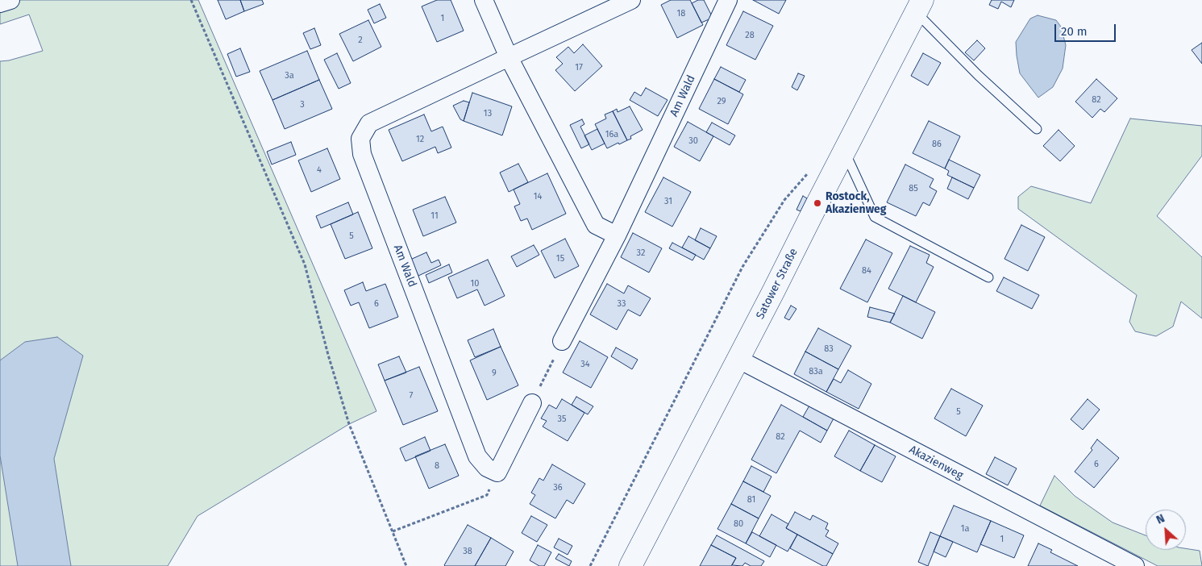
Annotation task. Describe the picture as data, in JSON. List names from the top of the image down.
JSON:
{
  "streets": {
    "main road": ["Satower Straße"],
    "street": ["Am Wald", "Akazienweg"]
  },
  "crossings": [
    ["Satower Straße", "Akazienweg"]
  ],
  "places": ["Rostock, Akazienweg"],
  "house_numbers": [
    "18",
    "1",
    "28",
    "2",
    "17",
    "3a",
    "82",
    "29",
    "3",
    "13",
    "16a",
    "12",
    "30",
    "86",
    "4",
    "85",
    "14",
    "31",
    "11",
    "5",
    "32",
    "15",
    "84",
    "10",
    "6",
    "33",
    "83",
    "34",
    "83a",
    "9",
    "7",
    "5",
    "35",
    "82",
    "6",
    "8",
    "36",
    "81",
    "80",
    "1a",
    "1",
    "38"
  ],
  "scale_bar": "20 m",
  "north": "top left"
}
